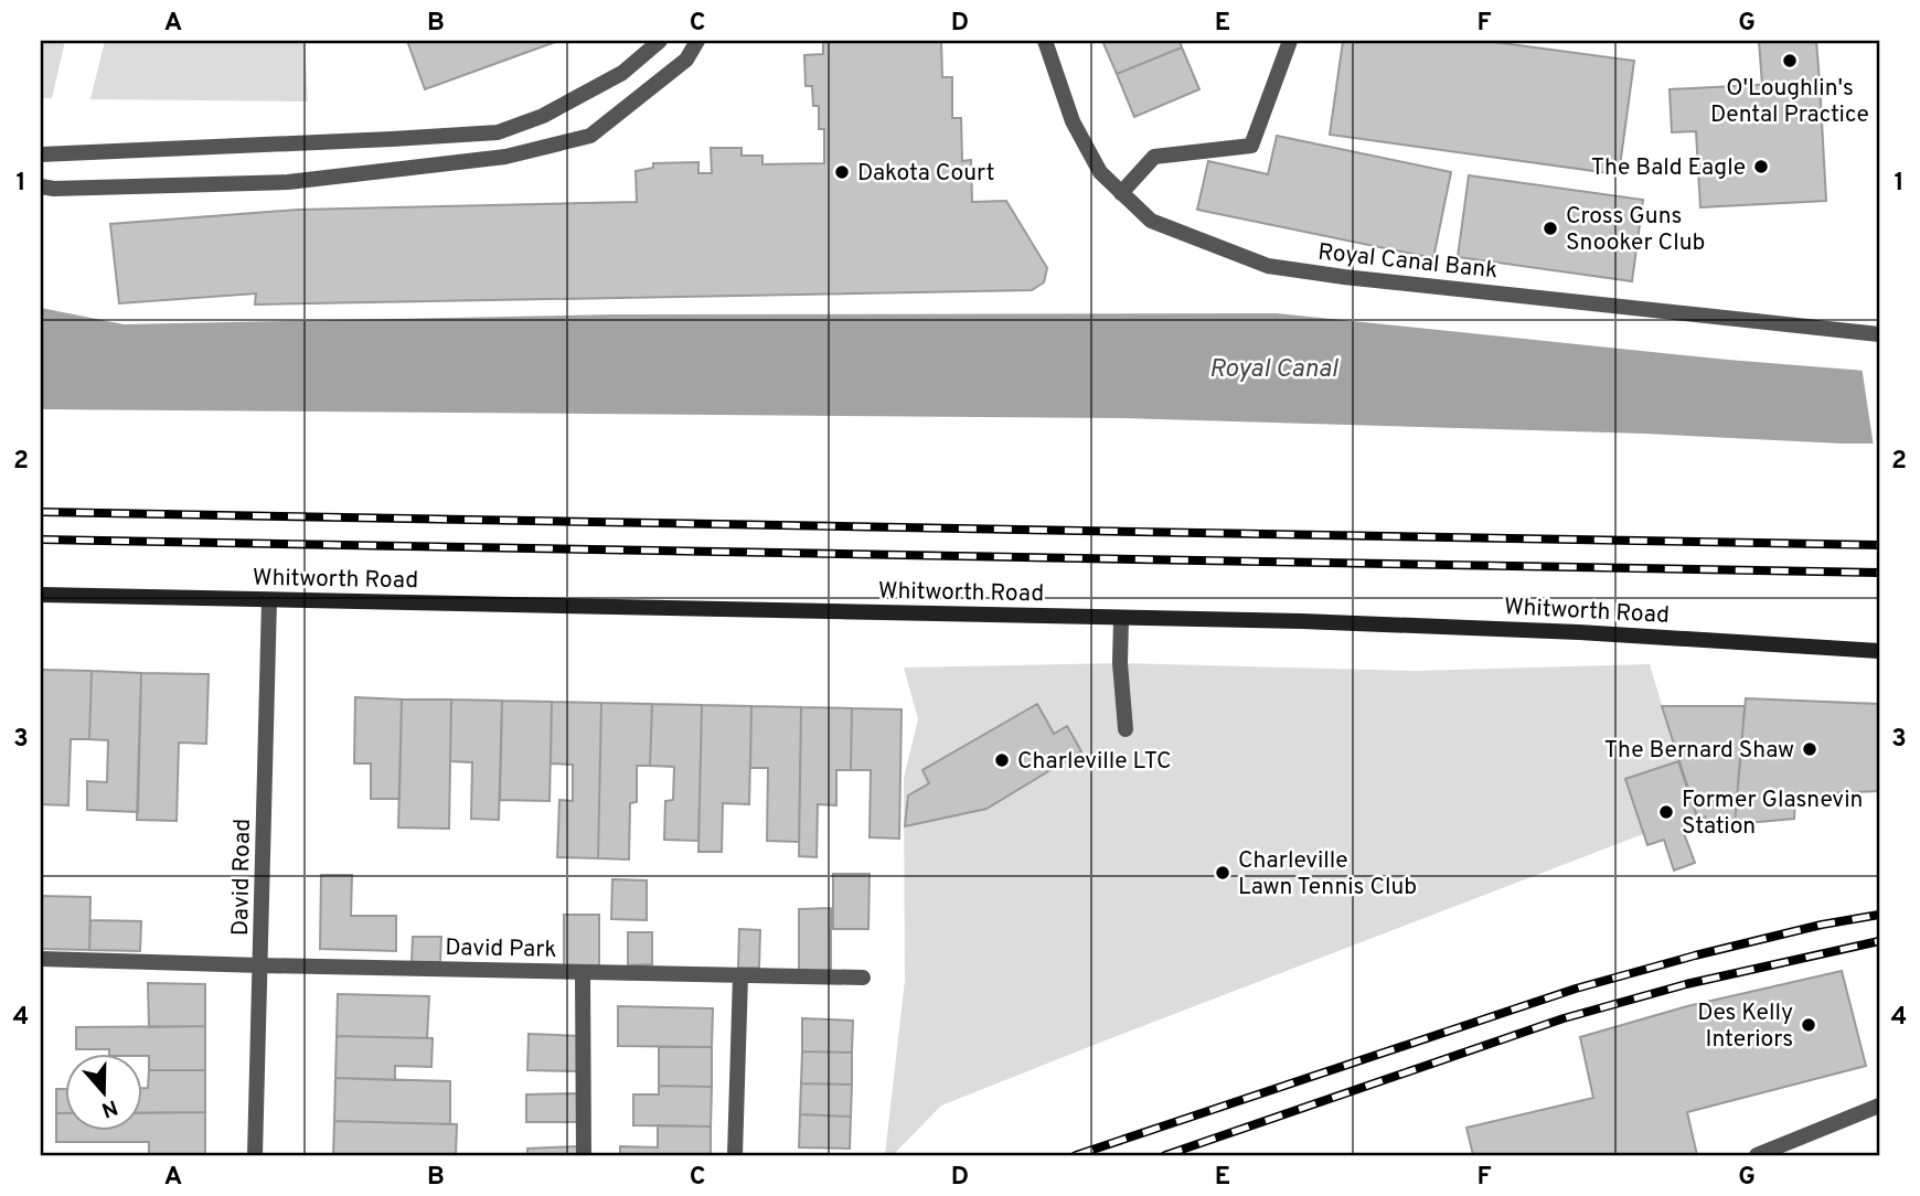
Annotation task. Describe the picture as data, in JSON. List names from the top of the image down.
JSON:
{
  "streets": {
    "street": [
      "Royal Canal Bank",
      "Whitworth Road",
      "David Road",
      "David Park"
    ]
  },
  "crossings": [
    ["Whitworth Road", "David Road"],
    ["David Road", "David Park"]
  ],
  "water": ["Royal Canal"],
  "places": [
    "O'Loughlin's Dental Practice",
    "The Bald Eagle",
    "Dakota Court",
    "Cross Guns Snooker Club",
    "The Bernard Shaw",
    "Charleville LTC",
    "Former Glasnevin Station",
    "Charleville Lawn Tennis Club",
    "Des Kelly Interiors"
  ],
  "north": "bottom",
  "grid": {
    "columns": [
      "A",
      "B",
      "C",
      "D",
      "E",
      "F",
      "G"
    ],
    "rows": [
      "1",
      "2",
      "3",
      "4"
    ]
  }
}
